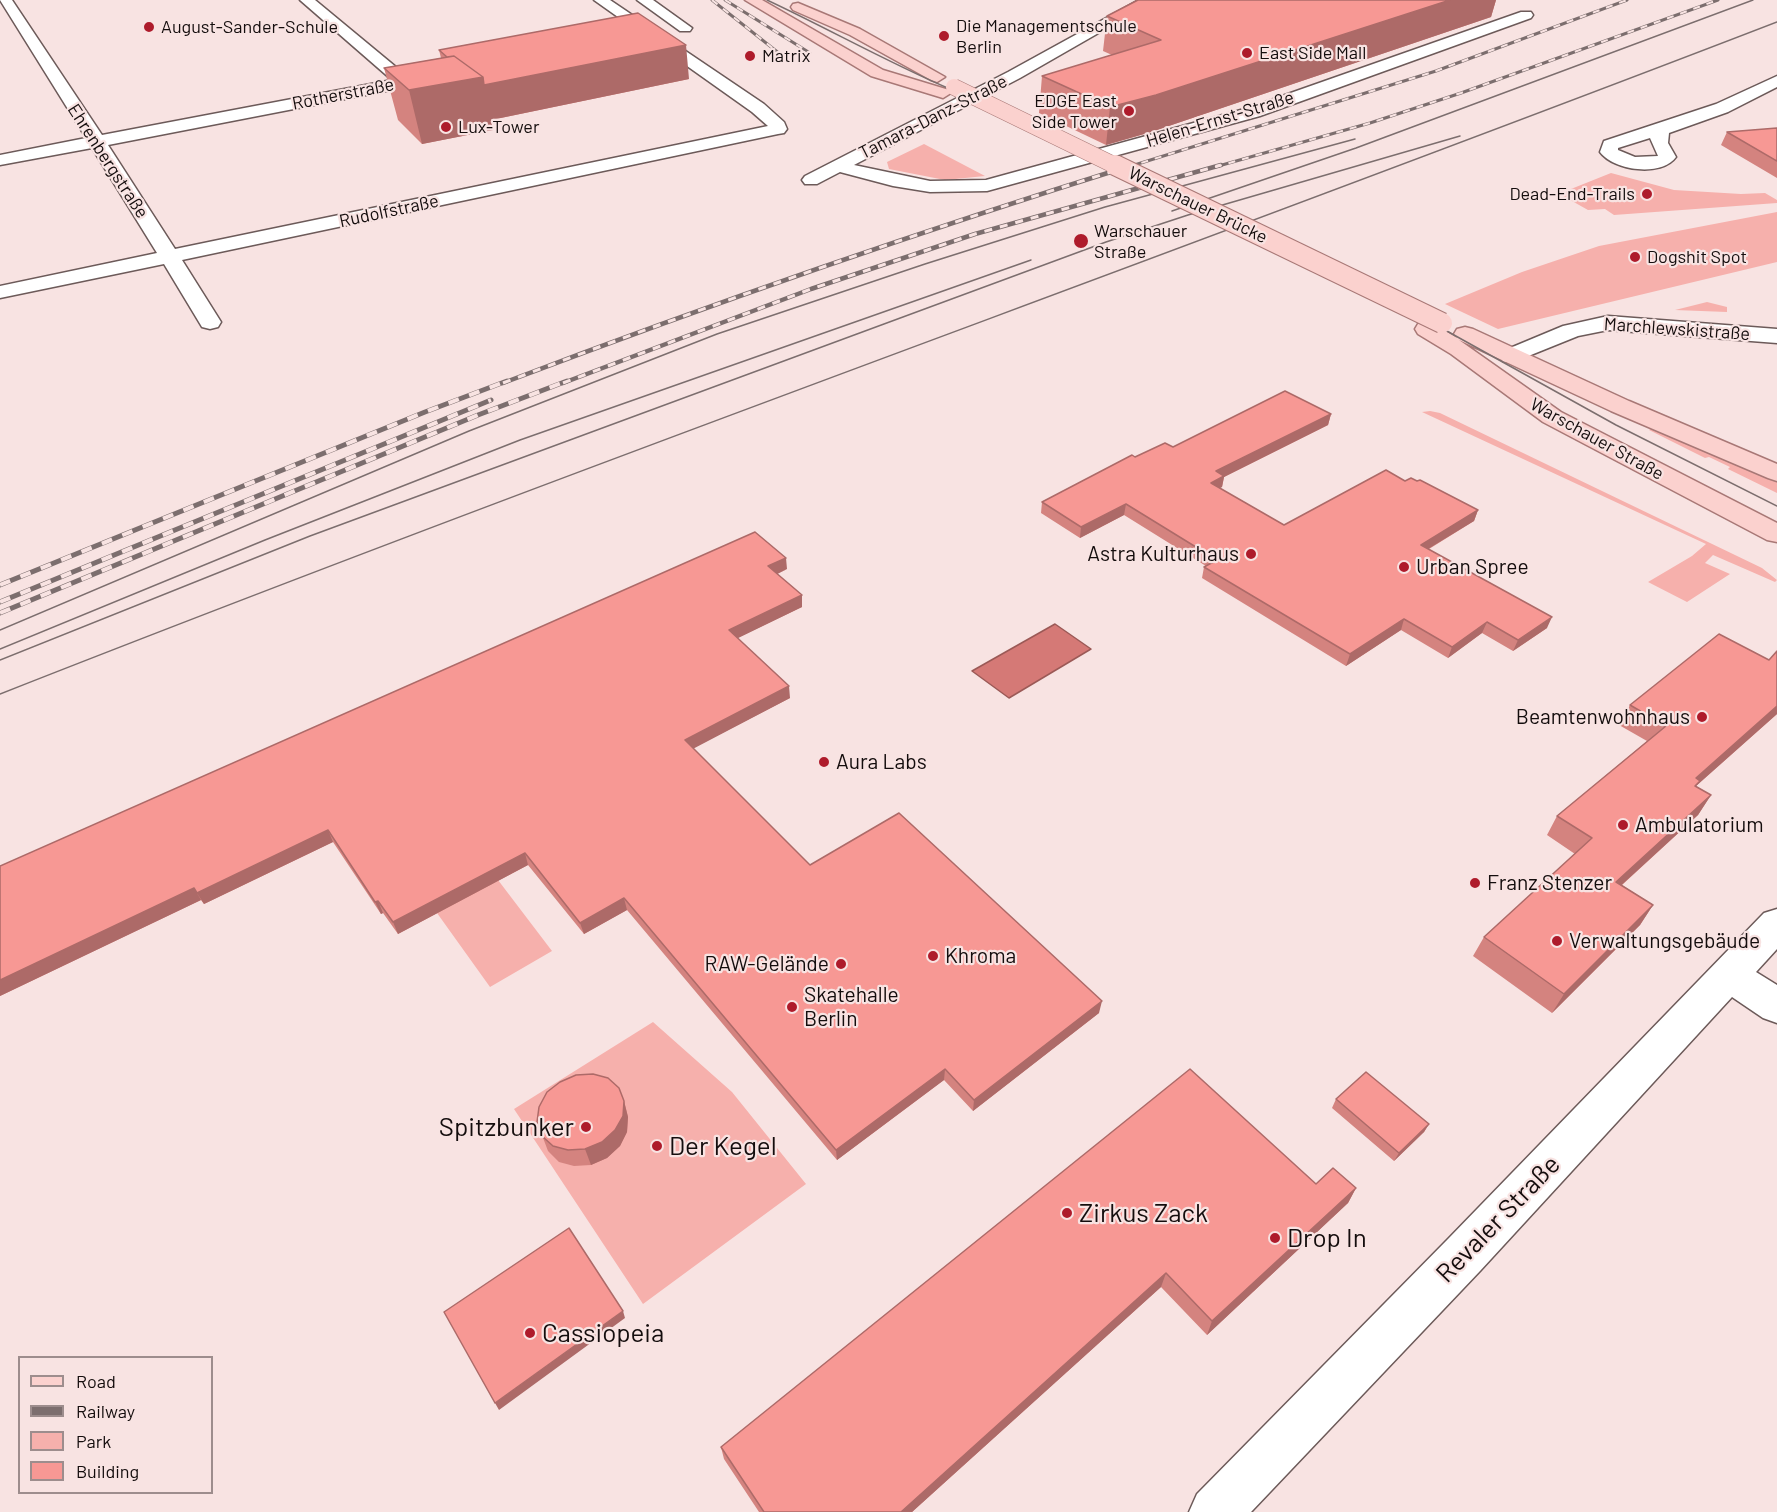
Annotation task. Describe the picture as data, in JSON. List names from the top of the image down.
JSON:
{
  "streets": {
    "main road": ["Warschauer Brücke", "Warschauer Straße"],
    "street": [
      "Rotherstraße",
      "Tamara-Danz-Straße",
      "Helen-Ernst-Straße",
      "Ehrenbergstraße",
      "Rudolfstraße",
      "Marchlewskistraße",
      "Revaler Straße"
    ]
  },
  "crossings": [
    ["Rotherstraße", "Ehrenbergstraße"],
    ["Tamara-Danz-Straße", "Helen-Ernst-Straße"],
    ["Ehrenbergstraße", "Rudolfstraße"],
    ["Warschauer Brücke", "Warschauer Straße"],
    ["Marchlewskistraße", "Warschauer Straße"]
  ],
  "places": [
    "August-Sander-Schule",
    "Die Managementschule Berlin",
    "East Side Mall",
    "Matrix",
    "EDGE East Side Tower",
    "Lux-Tower",
    "Dead-End-Trails",
    "Warschauer Straße",
    "Dogshit Spot",
    "Astra Kulturhaus",
    "Urban Spree",
    "Beamtenwohnhaus",
    "Aura Labs",
    "Ambulatorium",
    "Franz Stenzer",
    "Verwaltungsgebäude",
    "Khroma",
    "RAW-Gelände",
    "Skatehalle Berlin",
    "Spitzbunker",
    "Der Kegel",
    "Zirkus Zack",
    "Drop In",
    "Cassiopeia"
  ],
  "legend": [
    "Road",
    "Railway",
    "Park",
    "Building"
  ]
}
